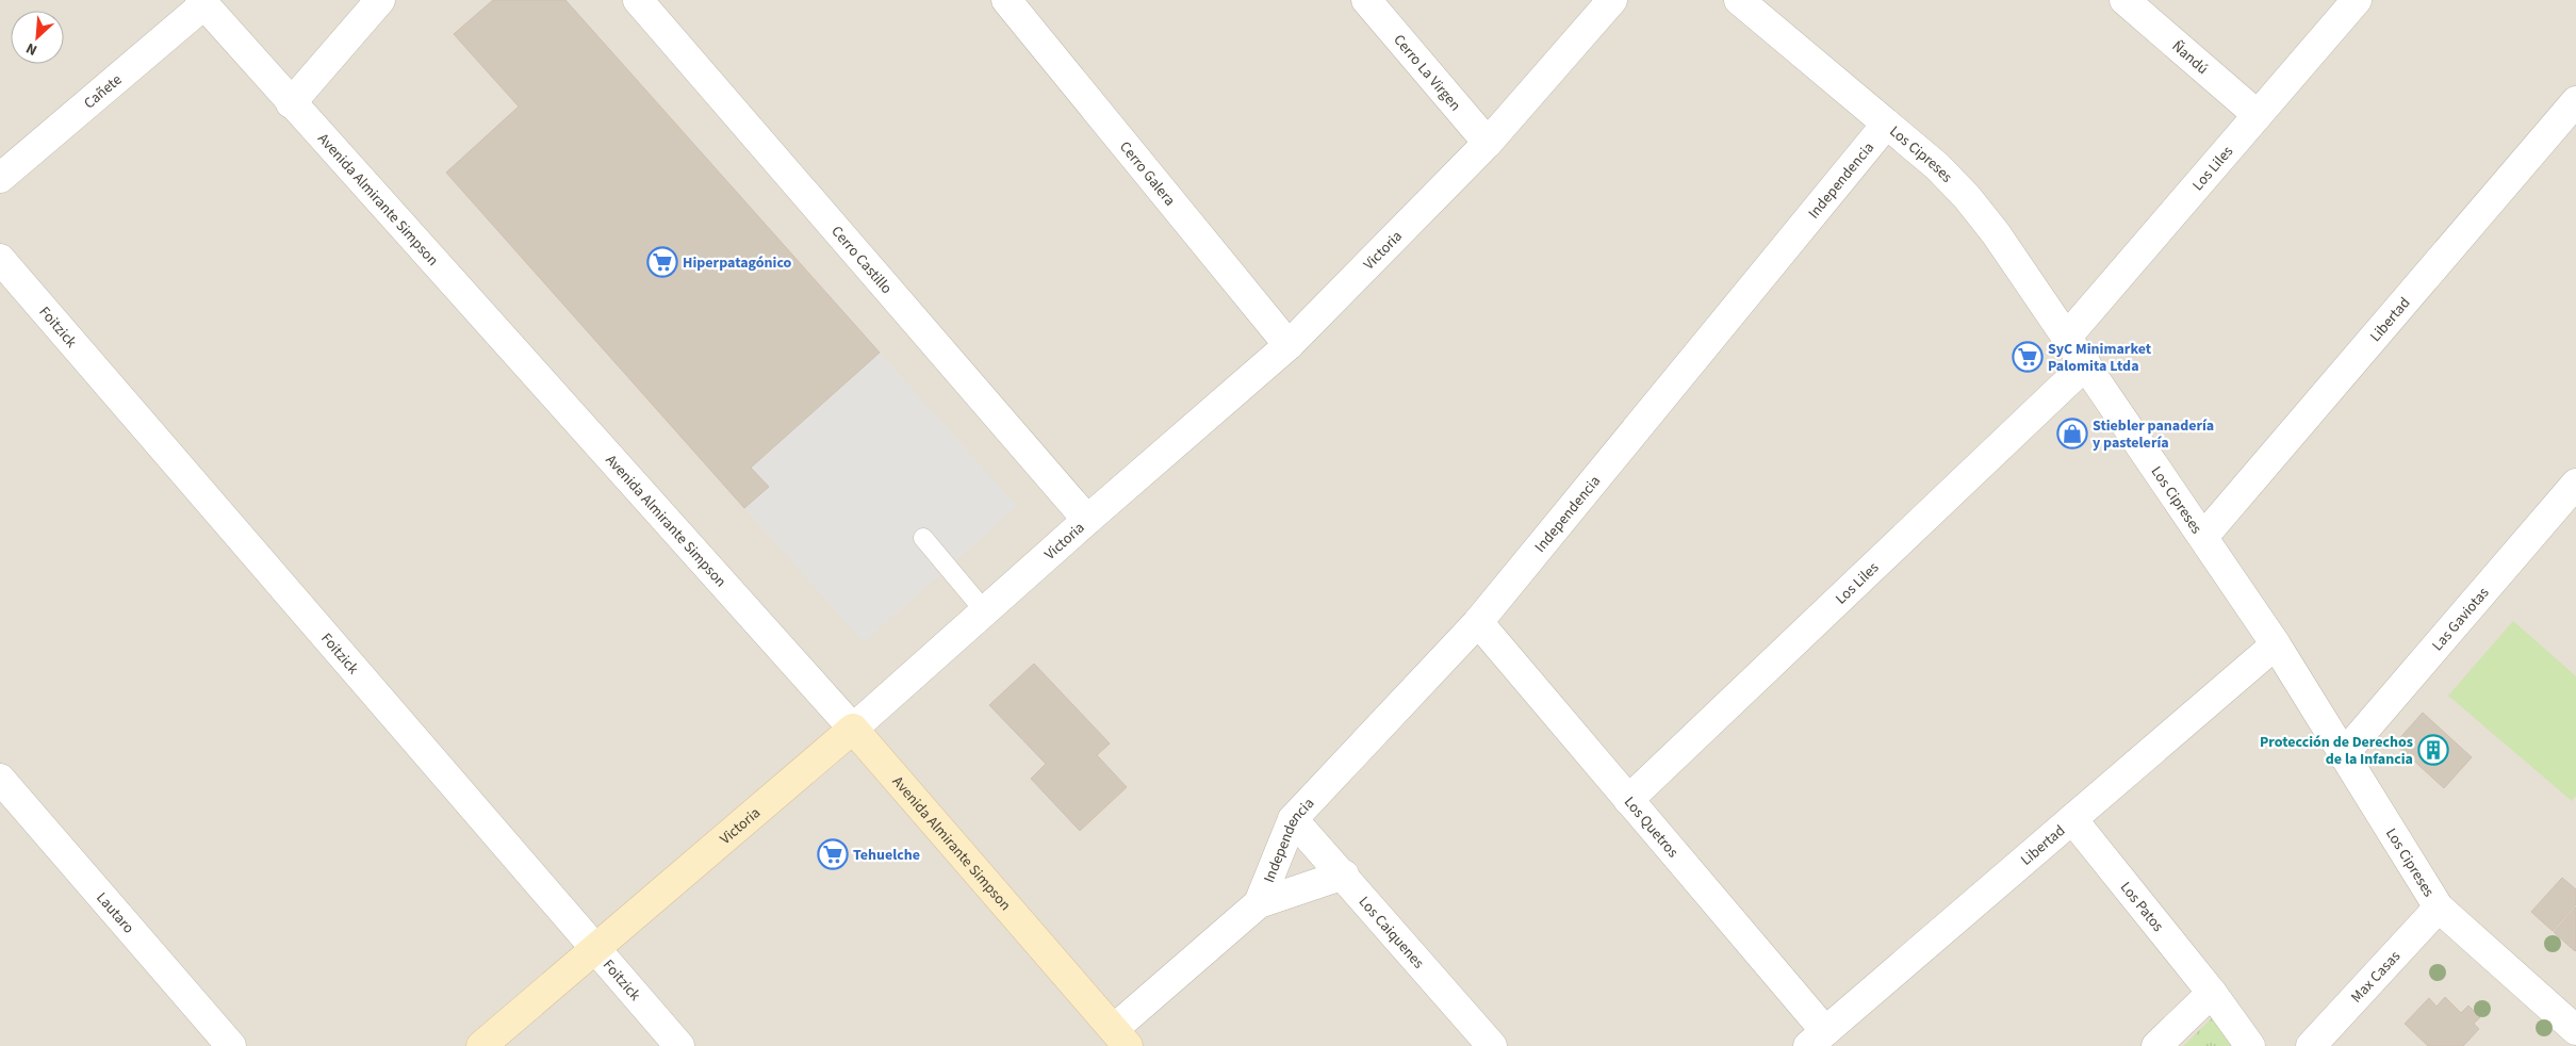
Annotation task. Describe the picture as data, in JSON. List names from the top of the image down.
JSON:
{
  "streets": {
    "main road": ["Avenida Almirante Simpson", "Victoria"],
    "street": [
      "Ñandú",
      "Cerro La Virgen",
      "Cañete",
      "Los Cipreses",
      "Los Liles",
      "Cerro Galera",
      "Independencia",
      "Cerro Castillo",
      "Libertad",
      "Foitzick",
      "Las Gaviotas",
      "Los Quetros",
      "Los Patos",
      "Lautaro",
      "Los Caiquenes",
      "Max Casas"
    ]
  },
  "crossings": [
    ["Ñandú", "Los Liles"],
    ["Cerro La Virgen", "Victoria"],
    ["Cañete", "Avenida Almirante Simpson"],
    ["Los Cipreses", "Los Liles"],
    ["Los Cipreses", "Independencia"],
    ["Los Cipreses", "Libertad"],
    ["Los Cipreses", "Las Gaviotas"],
    ["Los Cipreses", "Max Casas"],
    ["Los Liles", "Los Quetros"],
    ["Cerro Galera", "Victoria"],
    ["Independencia", "Avenida Almirante Simpson"],
    ["Independencia", "Los Quetros"],
    ["Independencia", "Los Caiquenes"],
    ["Avenida Almirante Simpson", "Victoria"],
    ["Victoria", "Cerro Castillo"],
    ["Victoria", "Foitzick"],
    ["Libertad", "Los Quetros"],
    ["Libertad", "Los Patos"]
  ],
  "places": {
    "supermarket": ["Hiperpatagónico", "SyC Minimarket Palomita Ltda", "Tehuelche"],
    "shop": ["Stiebler panadería y pastelería"],
    "building": ["Protección de Derechos de la Infancia"]
  },
  "north": "bottom left"
}
